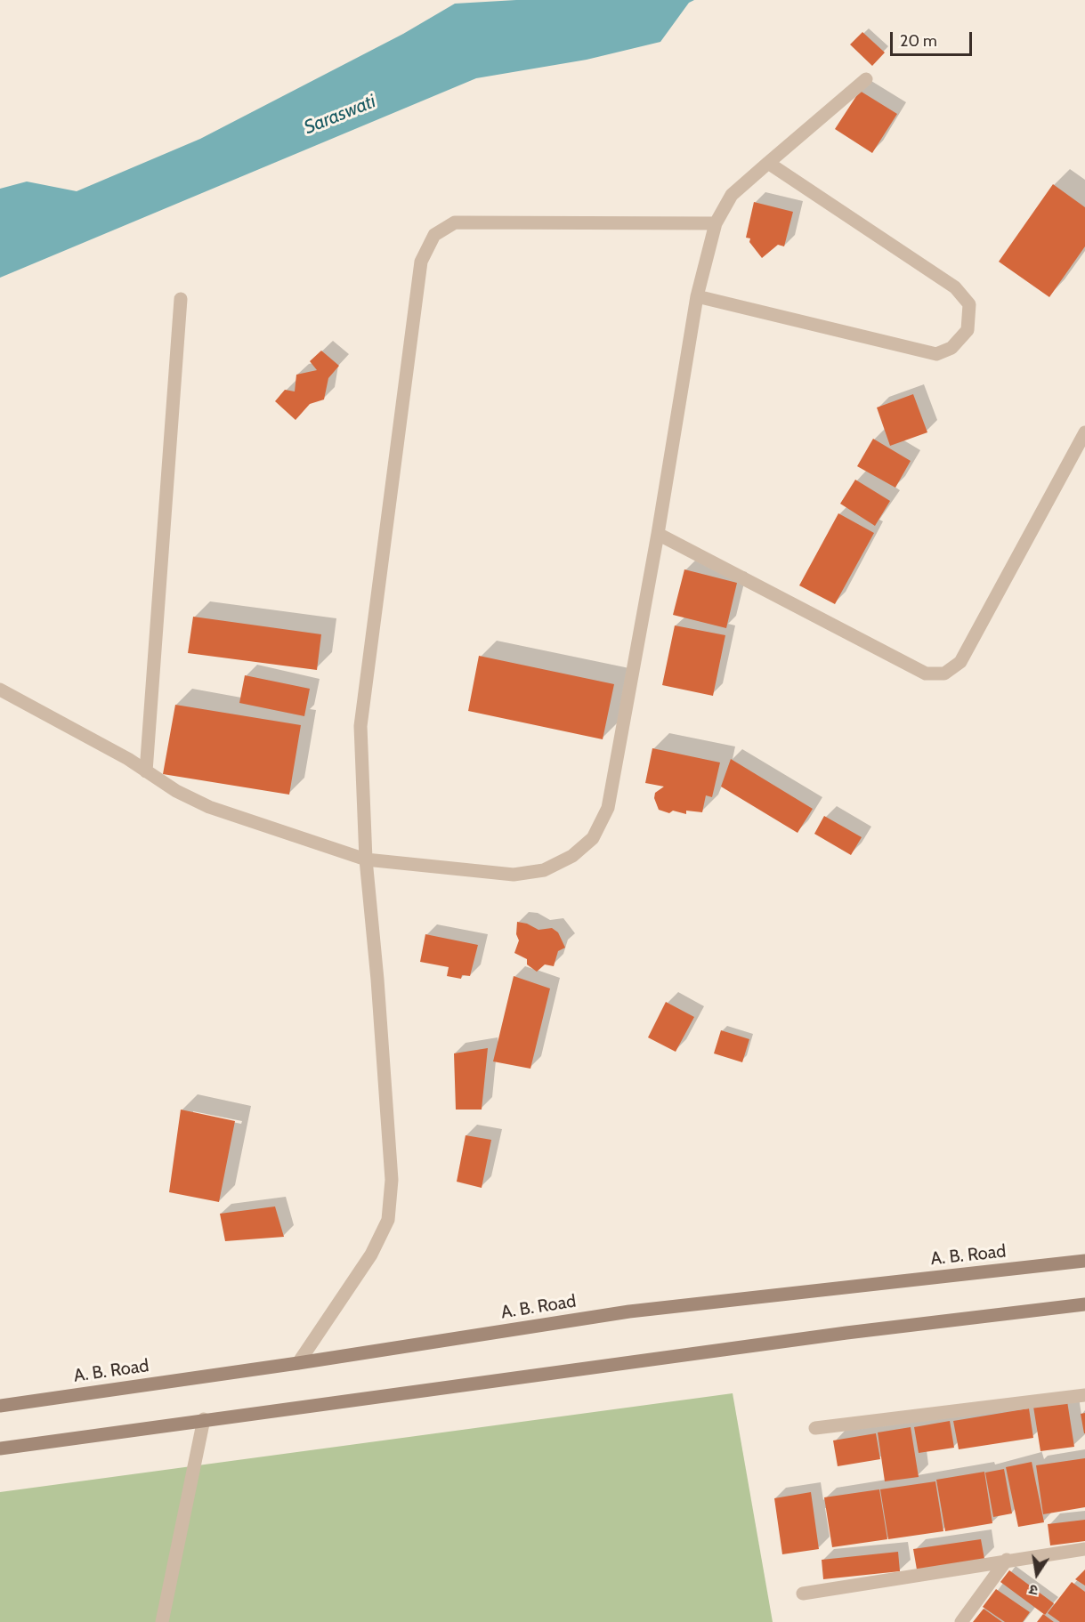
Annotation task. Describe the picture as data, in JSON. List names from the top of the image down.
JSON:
{
  "streets": {
    "main road": ["A. B. Road"]
  },
  "water": ["Saraswati"],
  "scale_bar": "20 m",
  "north": "bottom"
}
